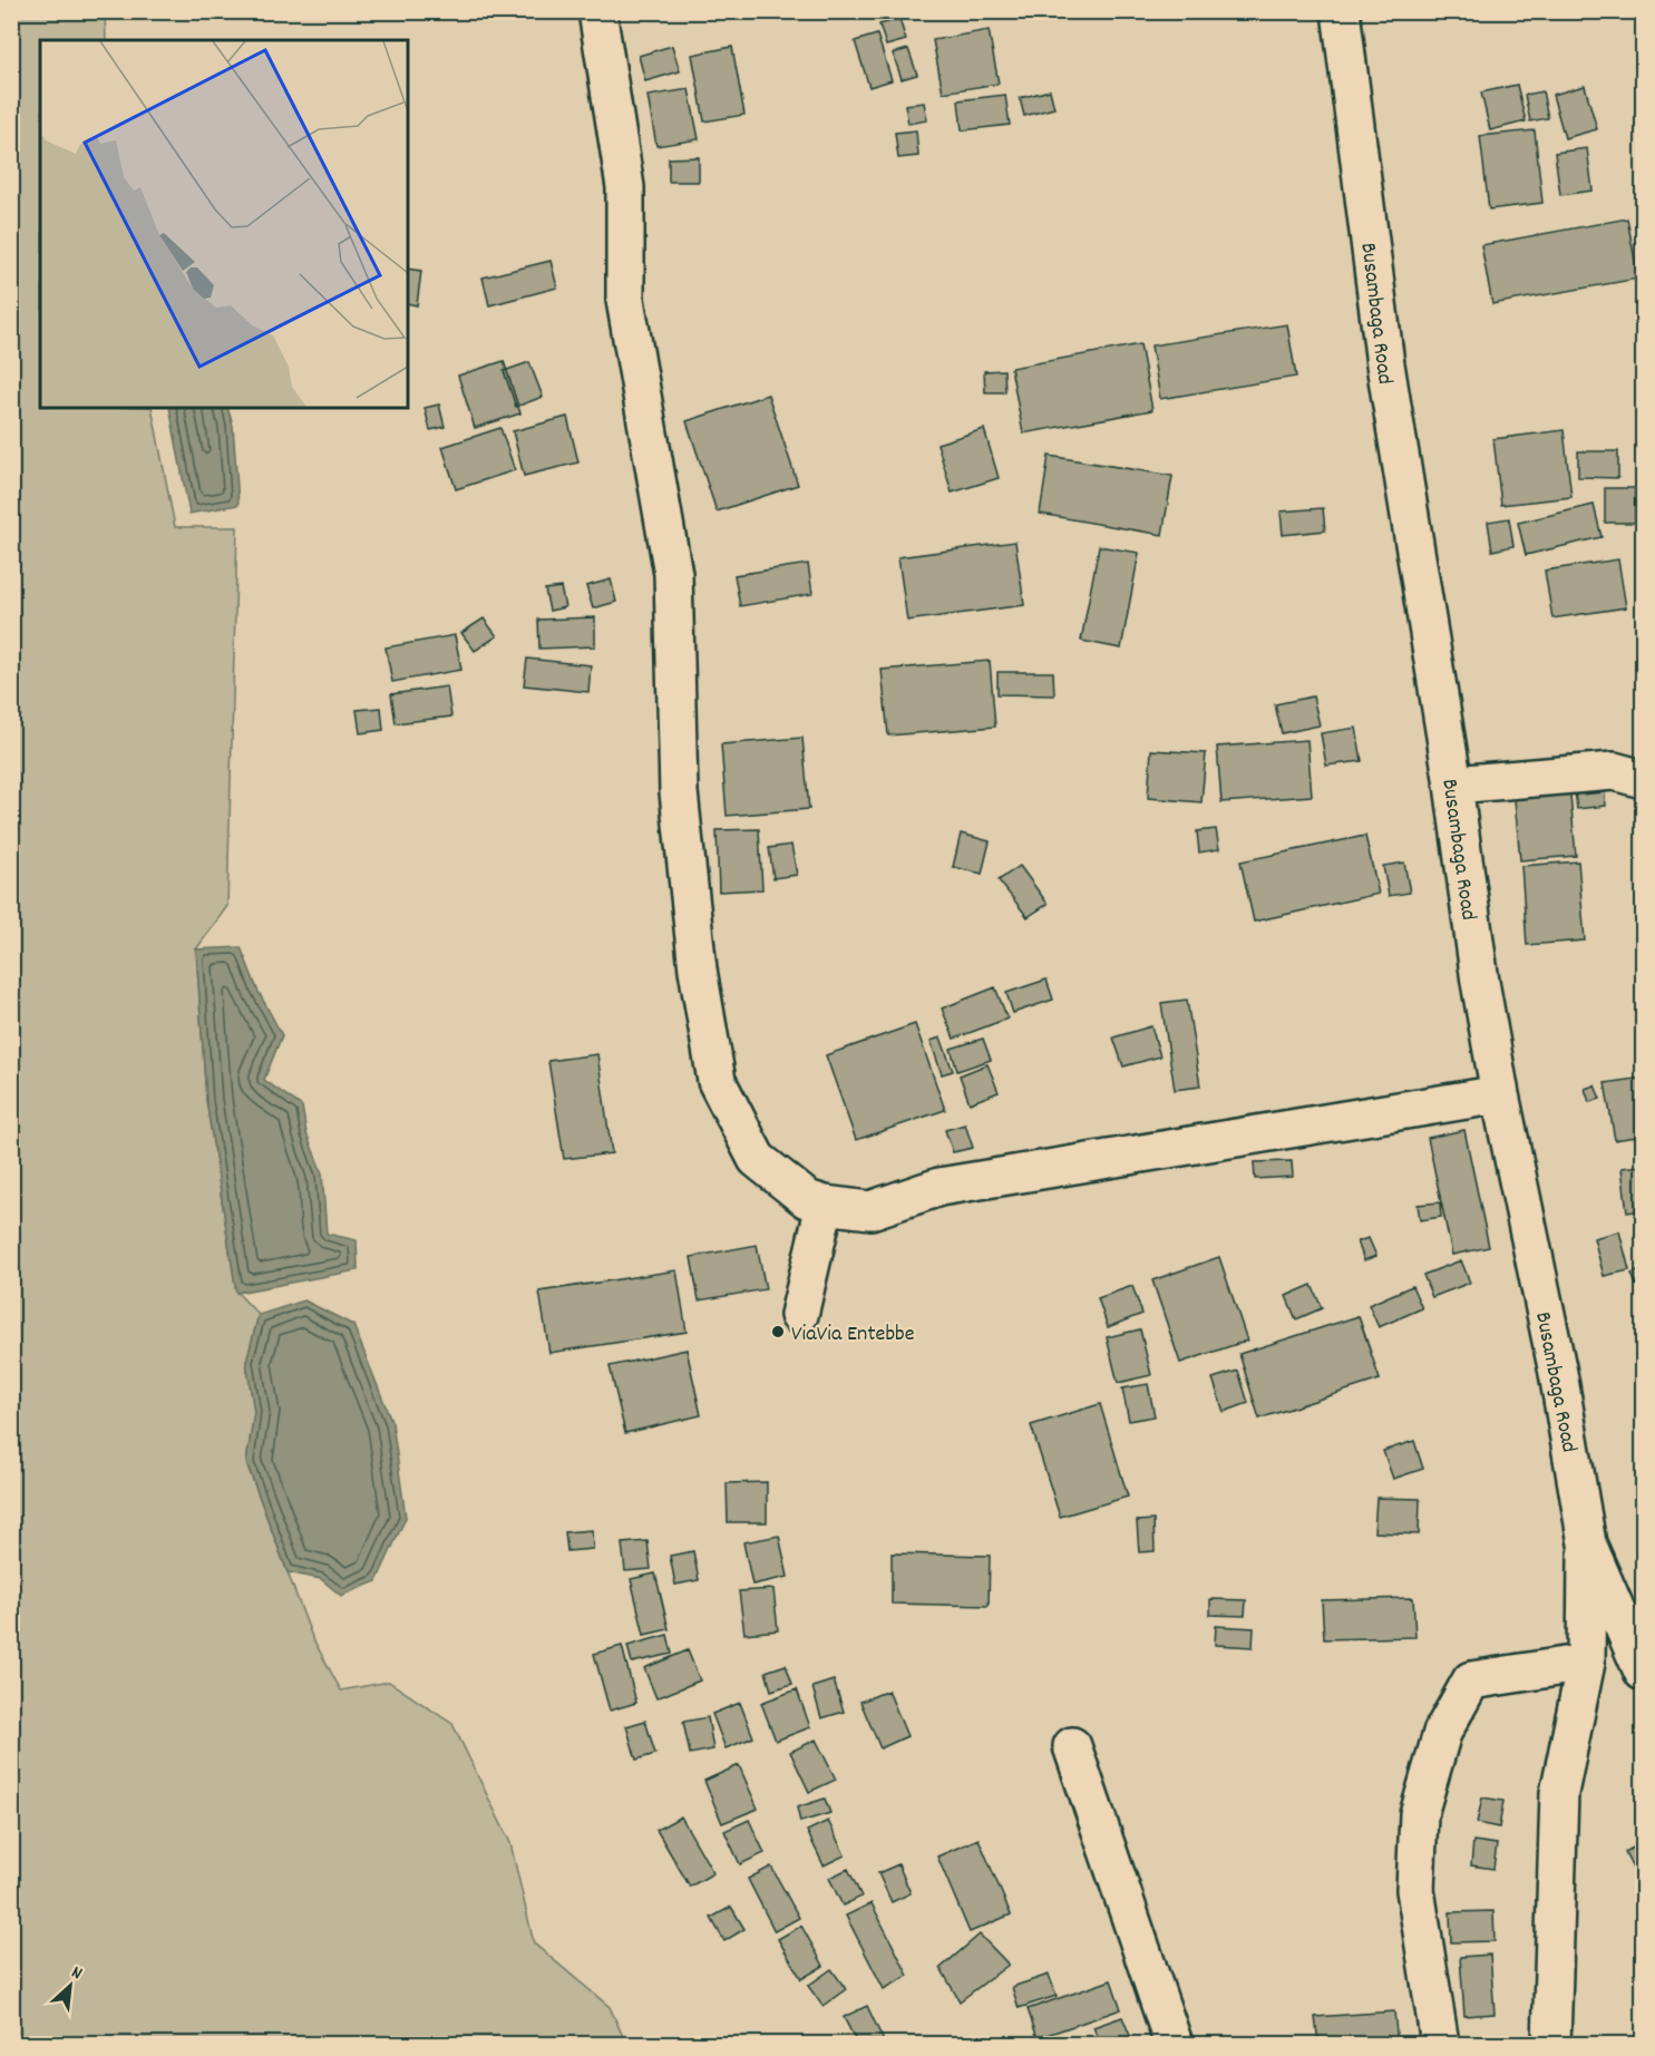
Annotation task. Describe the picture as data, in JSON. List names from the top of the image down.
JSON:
{
  "streets": {
    "street": ["Busambaga Road"]
  },
  "places": ["ViaVia Entebbe"],
  "north": "top right"
}
